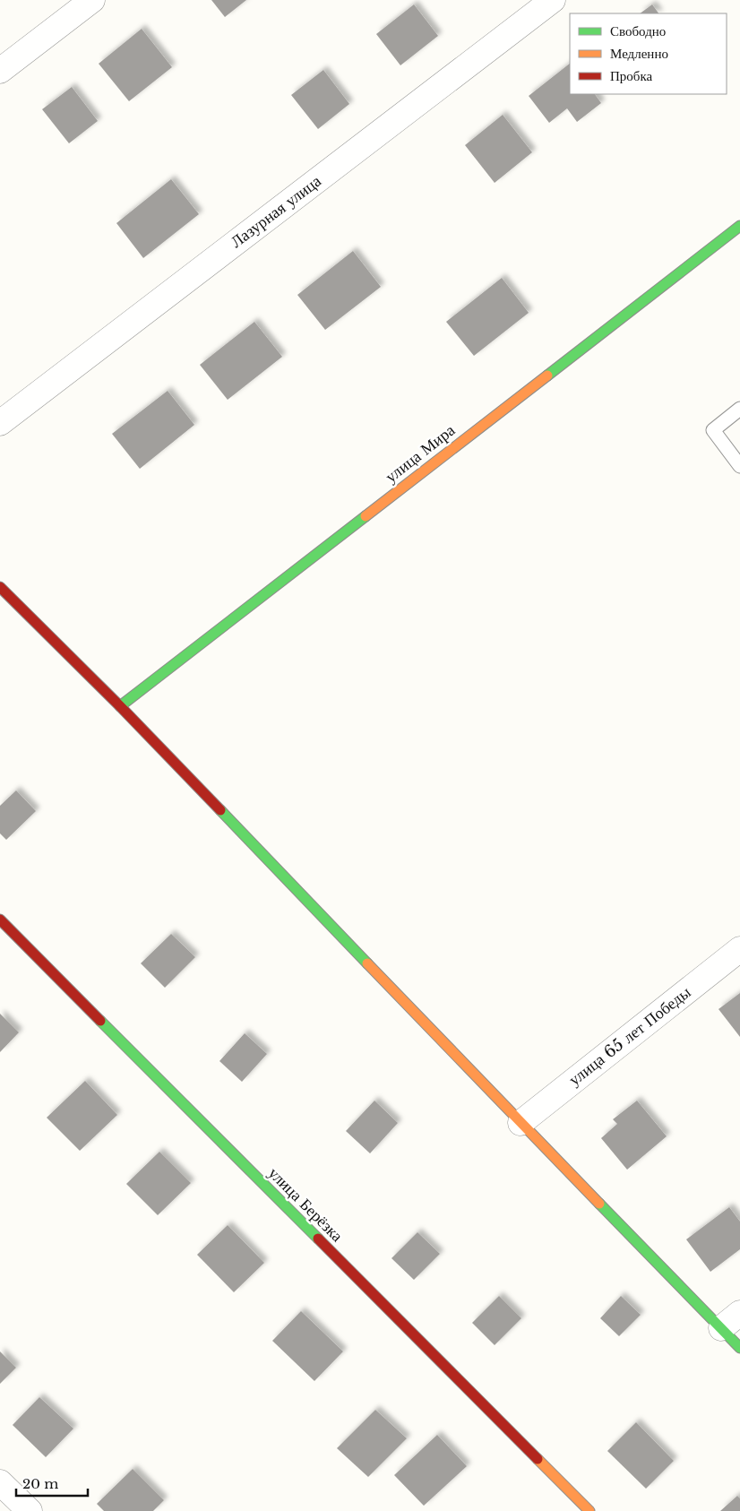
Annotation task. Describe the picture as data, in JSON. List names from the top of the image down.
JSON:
{
  "streets": {
    "street": [
      "Лазурная улица",
      "улица Мира",
      "улица 65 лет Победы",
      "улица Берёзка"
    ]
  },
  "legend": ["Свободно", "Медленно", "Пробка"],
  "scale_bar": "20 m"
}
